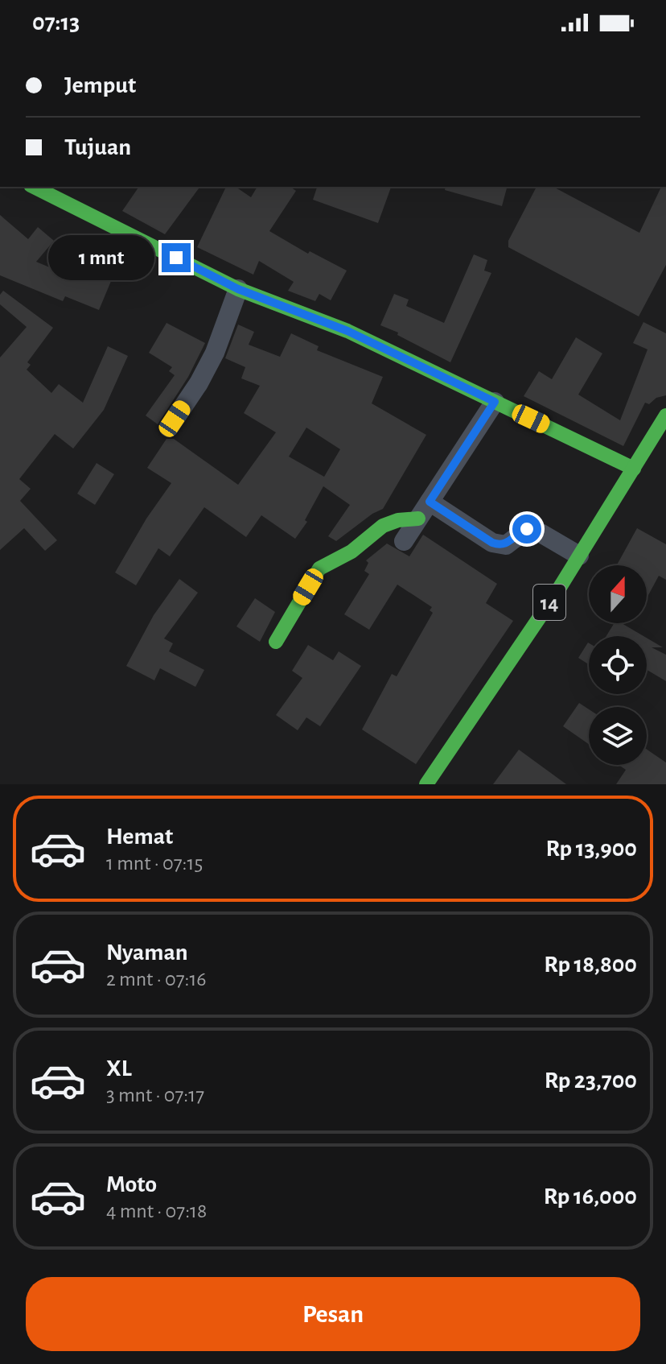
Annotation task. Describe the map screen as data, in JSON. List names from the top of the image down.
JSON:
{
  "streets": {
    "main road": ["14"]
  },
  "north": "top",
  "page": {
    "status": "07:13",
    "banner": ["Jemput", "Tujuan"],
    "bubble": "1 mnt",
    "list": [
      {
        "name": "Hemat",
        "note": "1 mnt · 07:15",
        "value": "Rp 13,900"
      },
      {
        "name": "Nyaman",
        "note": "2 mnt · 07:16",
        "value": "Rp 18,800"
      },
      {
        "name": "XL",
        "note": "3 mnt · 07:17",
        "value": "Rp 23,700"
      },
      {
        "name": "Moto",
        "note": "4 mnt · 07:18",
        "value": "Rp 16,000"
      }
    ],
    "buttons": "Pesan"
  }
}
